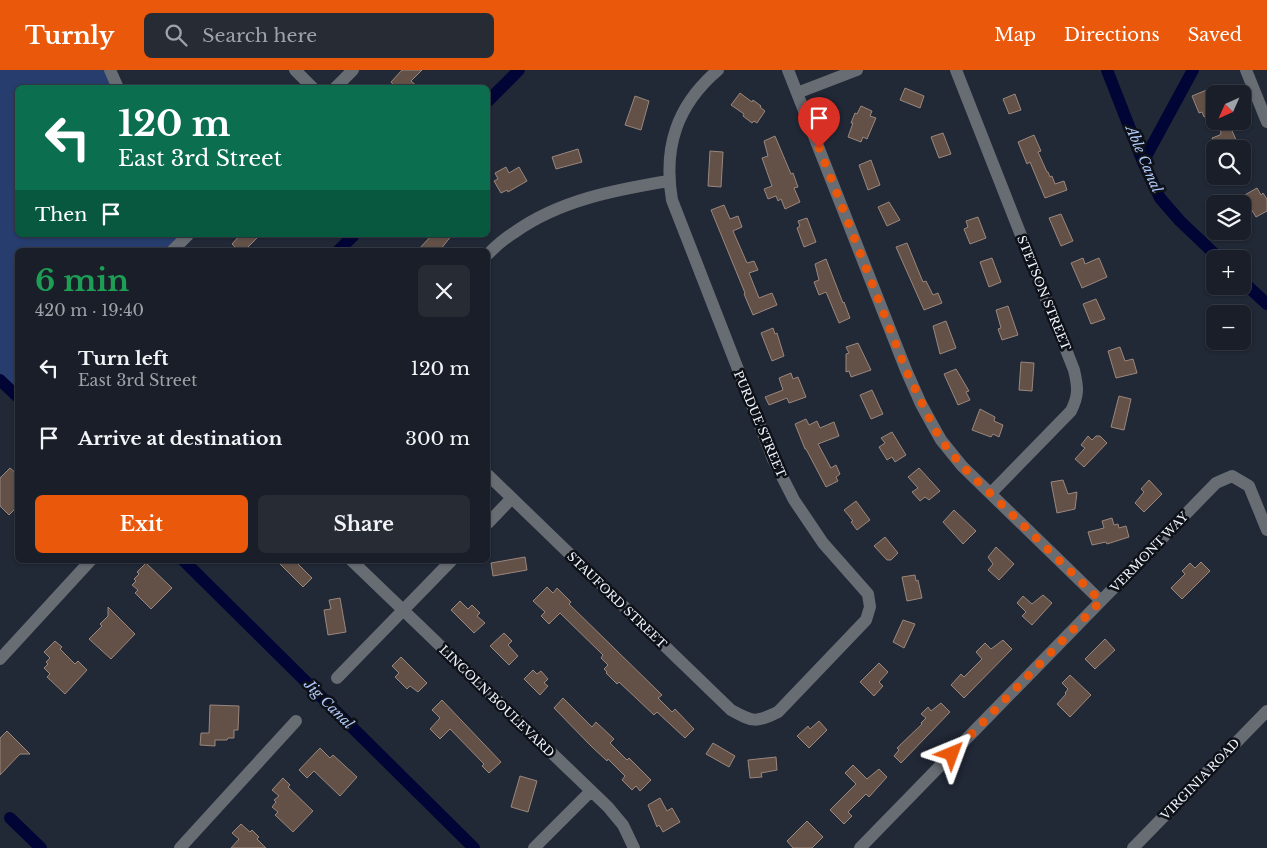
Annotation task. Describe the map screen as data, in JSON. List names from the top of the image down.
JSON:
{
  "streets": {
    "street": [
      "STETSON STREET",
      "PURDUE STREET",
      "VERMONT WAY",
      "STAUFORD STREET",
      "LINCOLN BOULEVARD",
      "VIRGINIA ROAD"
    ]
  },
  "crossings": [
    ["PURDUE STREET", "STAUFORD STREET"]
  ],
  "water": ["Able Canal", "Jig Canal"],
  "north": "bottom left",
  "page": {
    "header": "Turnly",
    "search": "Search here",
    "nav": ["Map", "Directions", "Saved"],
    "map_buttons": ["+", "−"],
    "turn": ["120 m", "East 3rd Street"],
    "then": "Then",
    "heading": ["6 min", "420 m · 19:40"],
    "list": [
      {
        "name": "Turn left",
        "note": "East 3rd Street",
        "value": "120 m"
      },
      {
        "name": "Arrive at destination",
        "value": "300 m"
      }
    ],
    "buttons": ["Exit", "Share"]
  }
}
